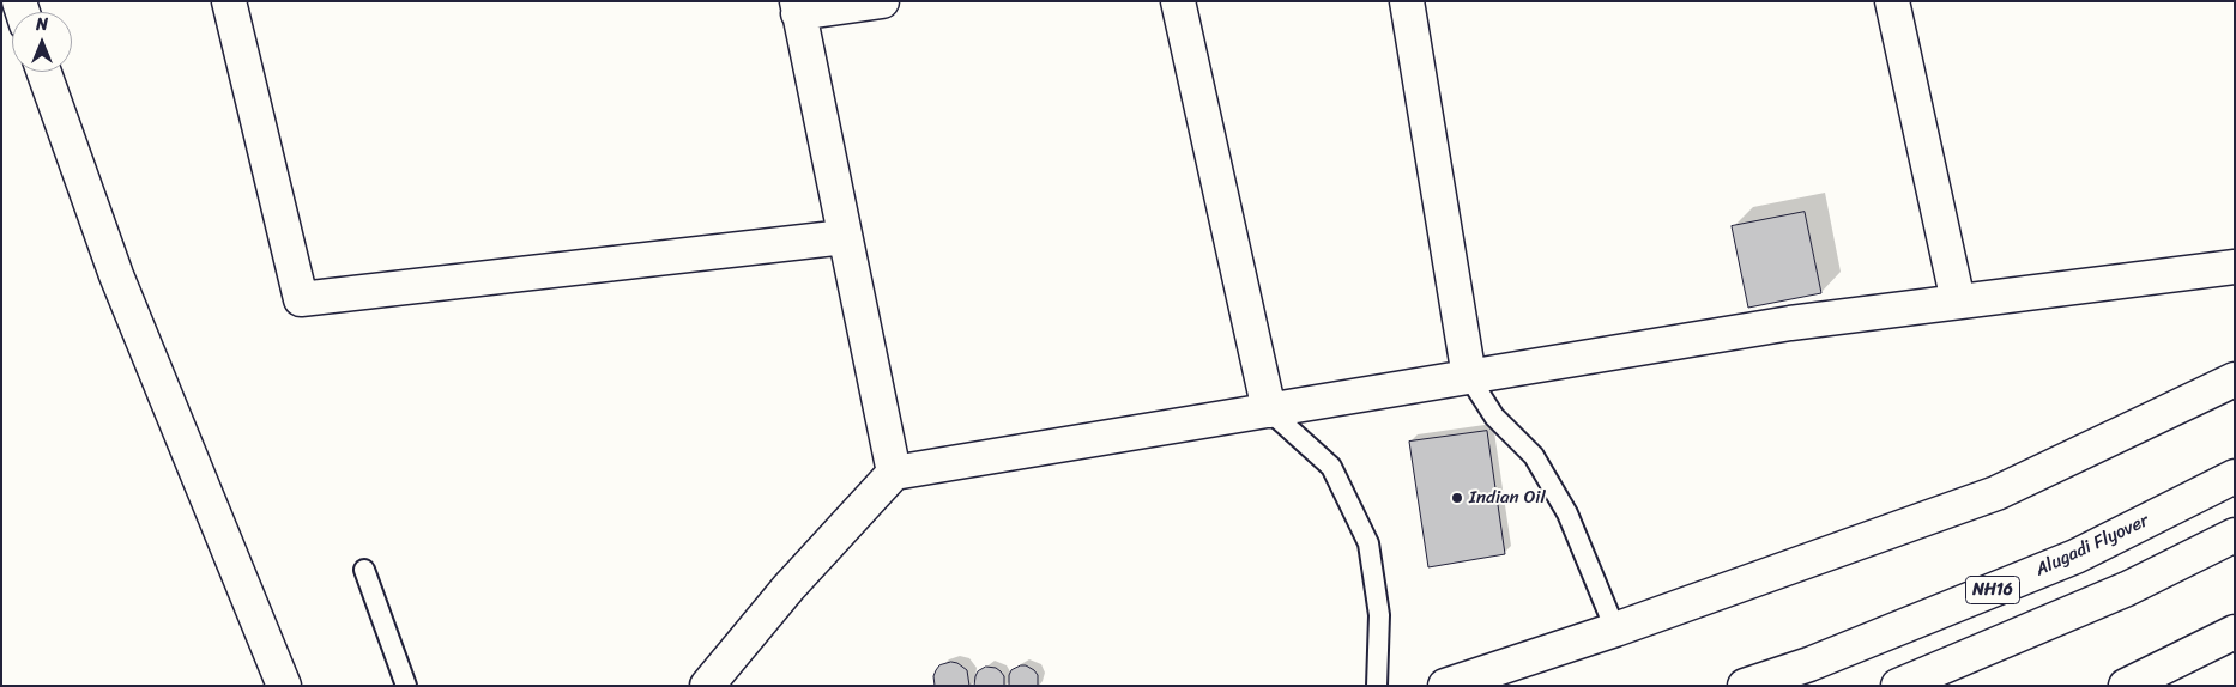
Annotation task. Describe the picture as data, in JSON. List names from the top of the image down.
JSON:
{
  "streets": {
    "main road": ["Alugadi Flyover", "NH16"]
  },
  "places": ["Indian Oil"],
  "north": "top"
}
